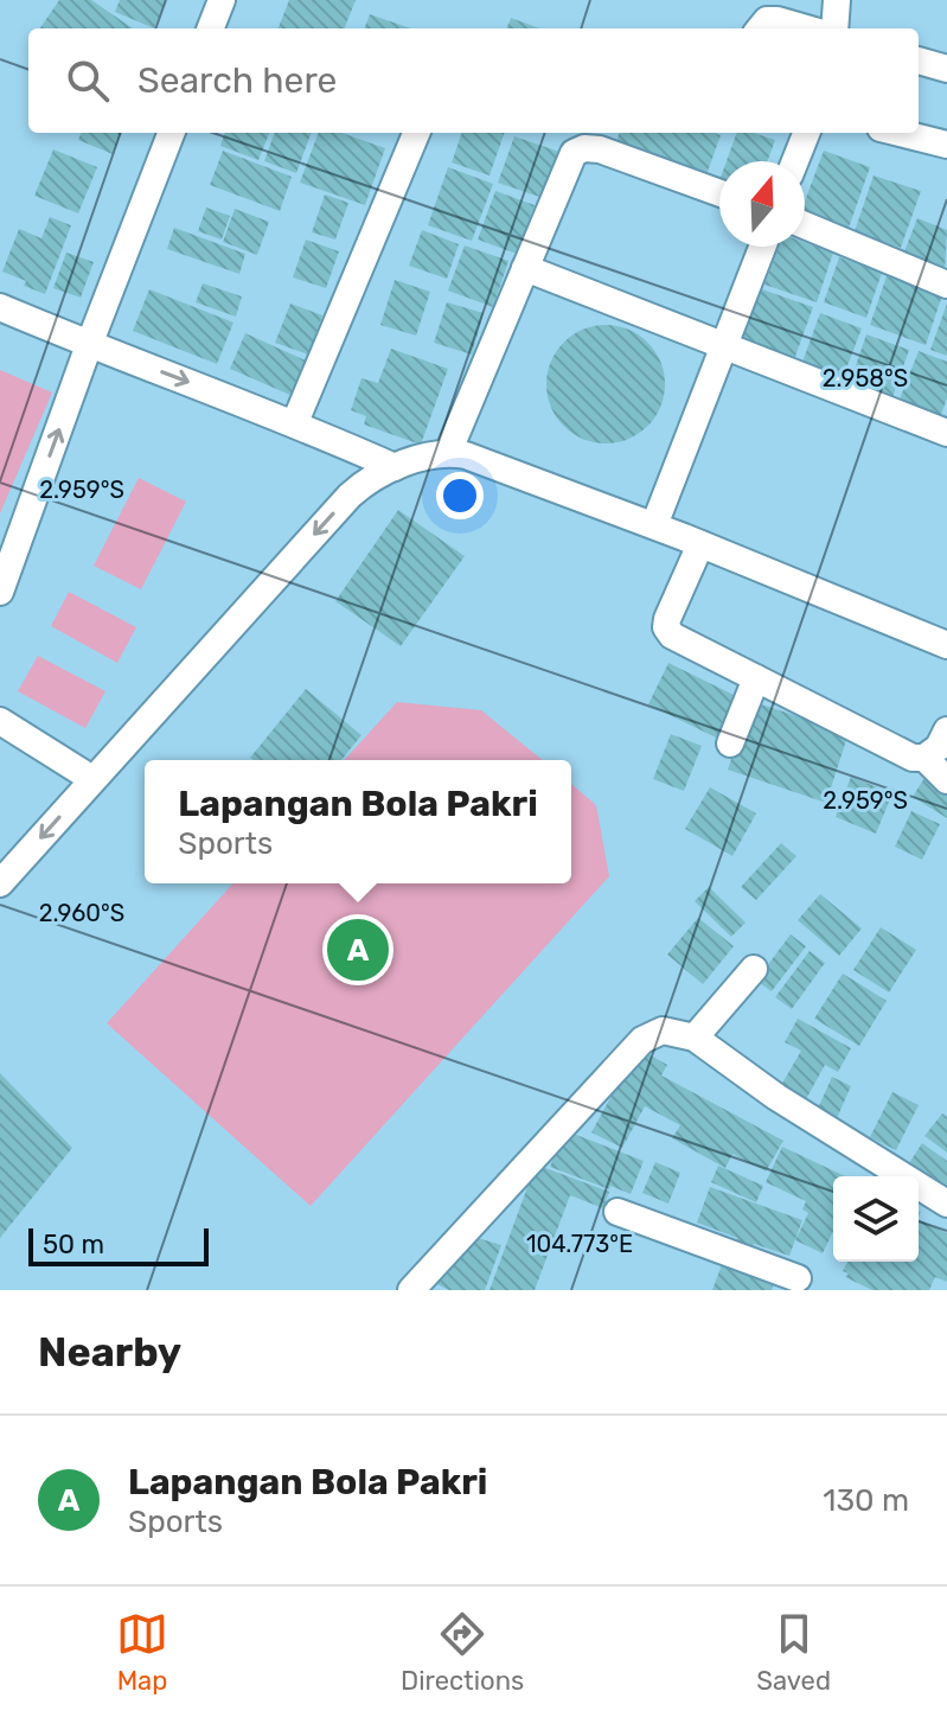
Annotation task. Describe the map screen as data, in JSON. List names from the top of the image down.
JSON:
{
  "scale_bar": "50 m",
  "north": "top",
  "page": {
    "search": "Search here",
    "popup": ["Lapangan Bola Pakri", "Sports"],
    "pins": "A",
    "scale": "50 m",
    "heading": "Nearby",
    "list": [
      {
        "mark": "A",
        "name": "Lapangan Bola Pakri",
        "note": "Sports",
        "value": "130 m"
      }
    ],
    "nav": ["Map", "Directions", "Saved"]
  },
  "coordinates": [
    "2.958°S",
    "2.959°S",
    "2.960°S",
    "104.773°E"
  ]
}
